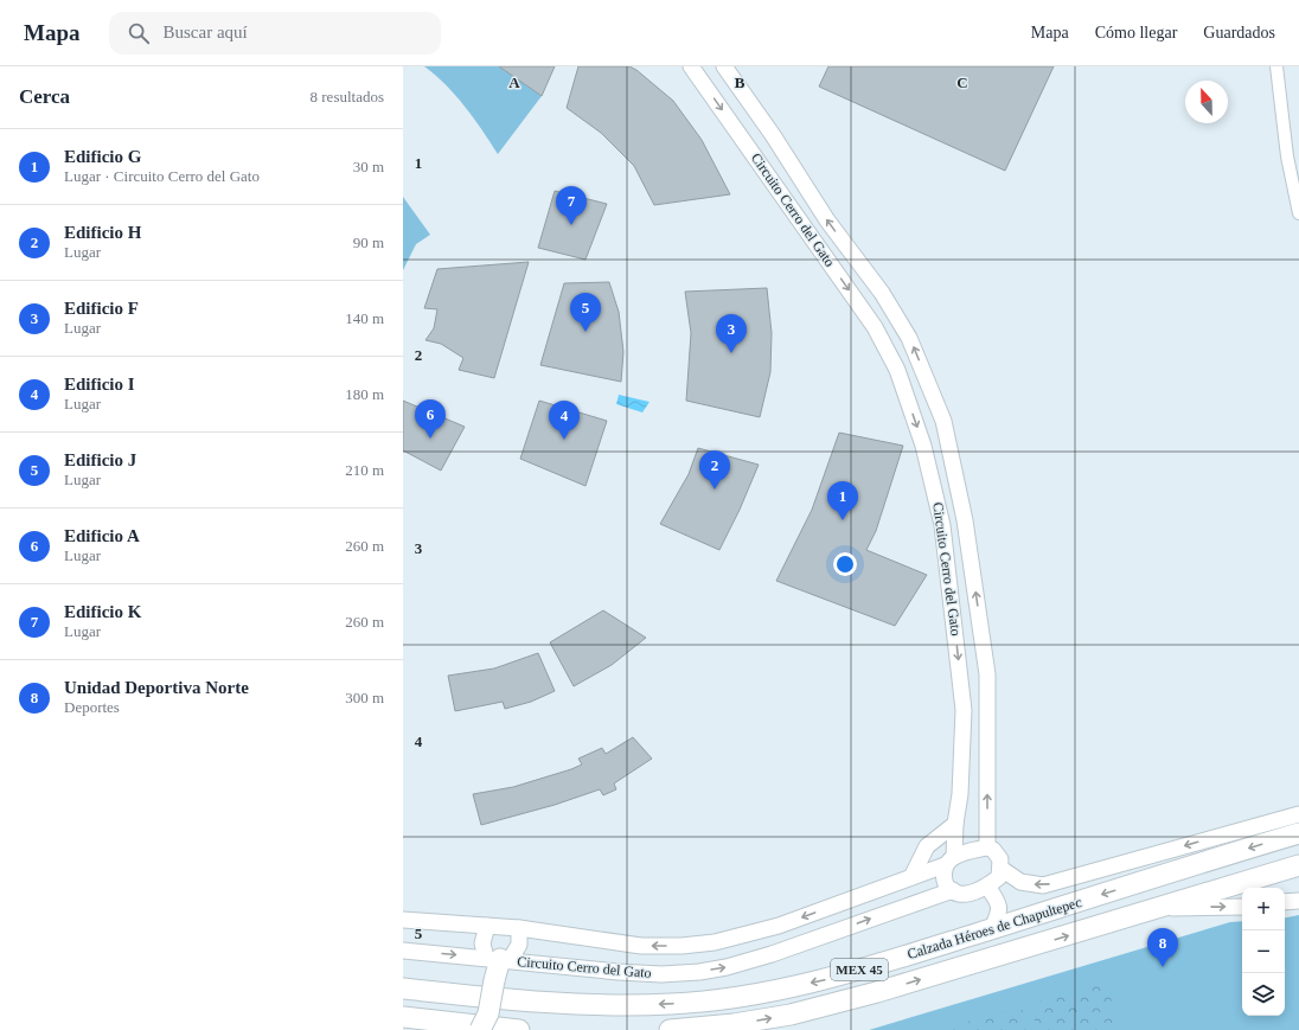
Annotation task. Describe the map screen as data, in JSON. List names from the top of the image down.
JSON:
{
  "streets": {
    "main road": ["Calzada Héroes de Chapultepec", "MEX 45"],
    "street": ["Circuito Cerro del Gato"]
  },
  "north": "top",
  "page": {
    "header": "Mapa",
    "search": "Buscar aquí",
    "nav": ["Mapa", "Cómo llegar", "Guardados"],
    "heading": ["Cerca", "8 resultados"],
    "list": [
      {
        "mark": "1",
        "name": "Edificio G",
        "note": "Lugar · Circuito Cerro del Gato",
        "value": "30 m"
      },
      {
        "mark": "2",
        "name": "Edificio H",
        "note": "Lugar",
        "value": "90 m"
      },
      {
        "mark": "3",
        "name": "Edificio F",
        "note": "Lugar",
        "value": "140 m"
      },
      {
        "mark": "4",
        "name": "Edificio I",
        "note": "Lugar",
        "value": "180 m"
      },
      {
        "mark": "5",
        "name": "Edificio J",
        "note": "Lugar",
        "value": "210 m"
      },
      {
        "mark": "6",
        "name": "Edificio A",
        "note": "Lugar",
        "value": "260 m"
      },
      {
        "mark": "7",
        "name": "Edificio K",
        "note": "Lugar",
        "value": "260 m"
      },
      {
        "mark": "8",
        "name": "Unidad Deportiva Norte",
        "note": "Deportes",
        "value": "300 m"
      }
    ],
    "pins": [
      "7",
      "5",
      "3",
      "6",
      "4",
      "2",
      "1",
      "8"
    ],
    "map_buttons": ["+", "−"]
  },
  "grid": {
    "columns": ["A", "B", "C"],
    "rows": [
      "1",
      "2",
      "3",
      "4",
      "5"
    ]
  }
}
